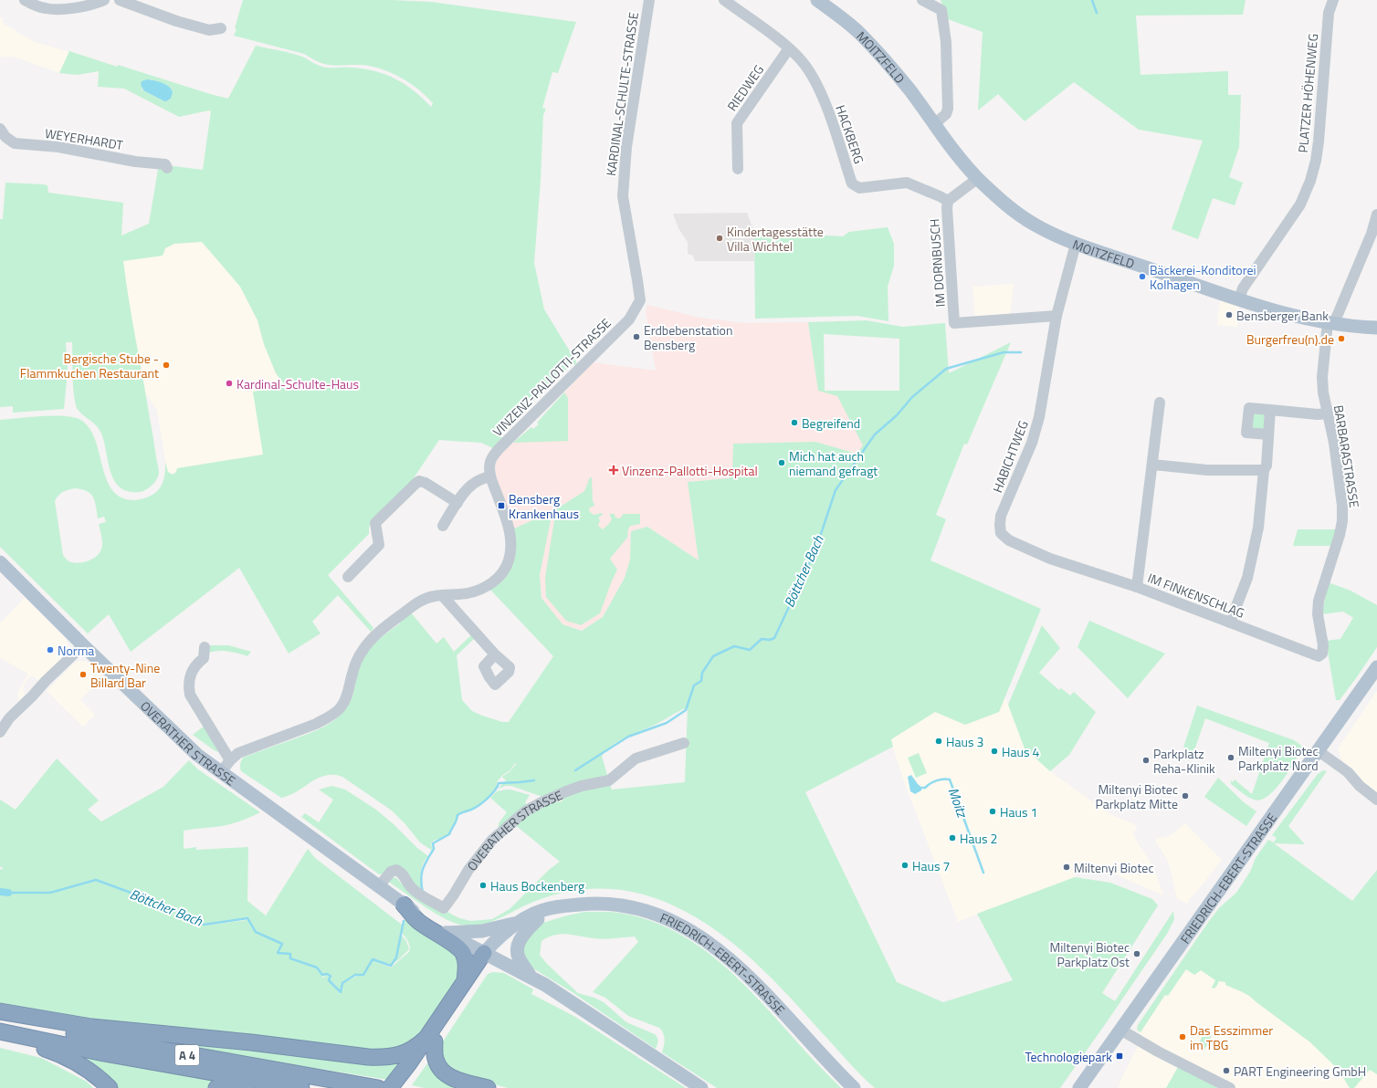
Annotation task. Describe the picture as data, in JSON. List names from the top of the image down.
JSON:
{
  "streets": {
    "highway": ["A 4"],
    "main road": ["MOITZFELD", "OVERATHER STRASSE", "FRIEDRICH-EBERT-STRASSE"],
    "street": [
      "RIEDWEG",
      "PLATZER HÖHENWEG",
      "KARDINAL-SCHULTE-STRASSE",
      "HACKBERG",
      "WEYERHARDT",
      "IM DORNBUSCH",
      "VINZENZ-PALLOTTI-STRASSE",
      "HABICHTWEG",
      "BARBARASTRASSE",
      "IM FINKENSCHLAG"
    ]
  },
  "crossings": [
    ["MOITZFELD", "PLATZER HÖHENWEG"],
    ["MOITZFELD", "HABICHTWEG"],
    ["MOITZFELD", "BARBARASTRASSE"],
    ["RIEDWEG", "HACKBERG"],
    ["KARDINAL-SCHULTE-STRASSE", "VINZENZ-PALLOTTI-STRASSE"],
    ["HACKBERG", "IM DORNBUSCH"],
    ["IM DORNBUSCH", "HABICHTWEG"],
    ["VINZENZ-PALLOTTI-STRASSE", "OVERATHER STRASSE"],
    ["HABICHTWEG", "IM FINKENSCHLAG"],
    ["BARBARASTRASSE", "IM FINKENSCHLAG"]
  ],
  "water": ["Böttcher Bach", "Moitz"],
  "places": {
    "other": [
      "Kindertagesstätte Villa Wichtel",
      "Bäckerei-Konditorei Kolhagen",
      "Bensberger Bank",
      "Erdbebenstation Bensberg",
      "Burgerfreu(n).de",
      "Bergische Stube - Flammkuchen Restaurant",
      "Kardinal-Schulte-Haus",
      "Begreifend",
      "Mich hat auch niemand gefragt",
      "Norma",
      "Twenty-Nine Billard Bar",
      "Haus 3",
      "Haus 4",
      "Miltenyi Biotec Parkplatz Nord",
      "Parkplatz Reha-Klinik",
      "Miltenyi Biotec Parkplatz Mitte",
      "Haus 1",
      "Haus 2",
      "Haus 7",
      "Miltenyi Biotec",
      "Haus Bockenberg",
      "Miltenyi Biotec Parkplatz Ost",
      "Das Esszimmer im TBG",
      "PART Engineering GmbH"
    ],
    "health": ["Vinzenz-Pallotti-Hospital"],
    "transit": ["Bensberg Krankenhaus", "Technologiepark"]
  }
}
